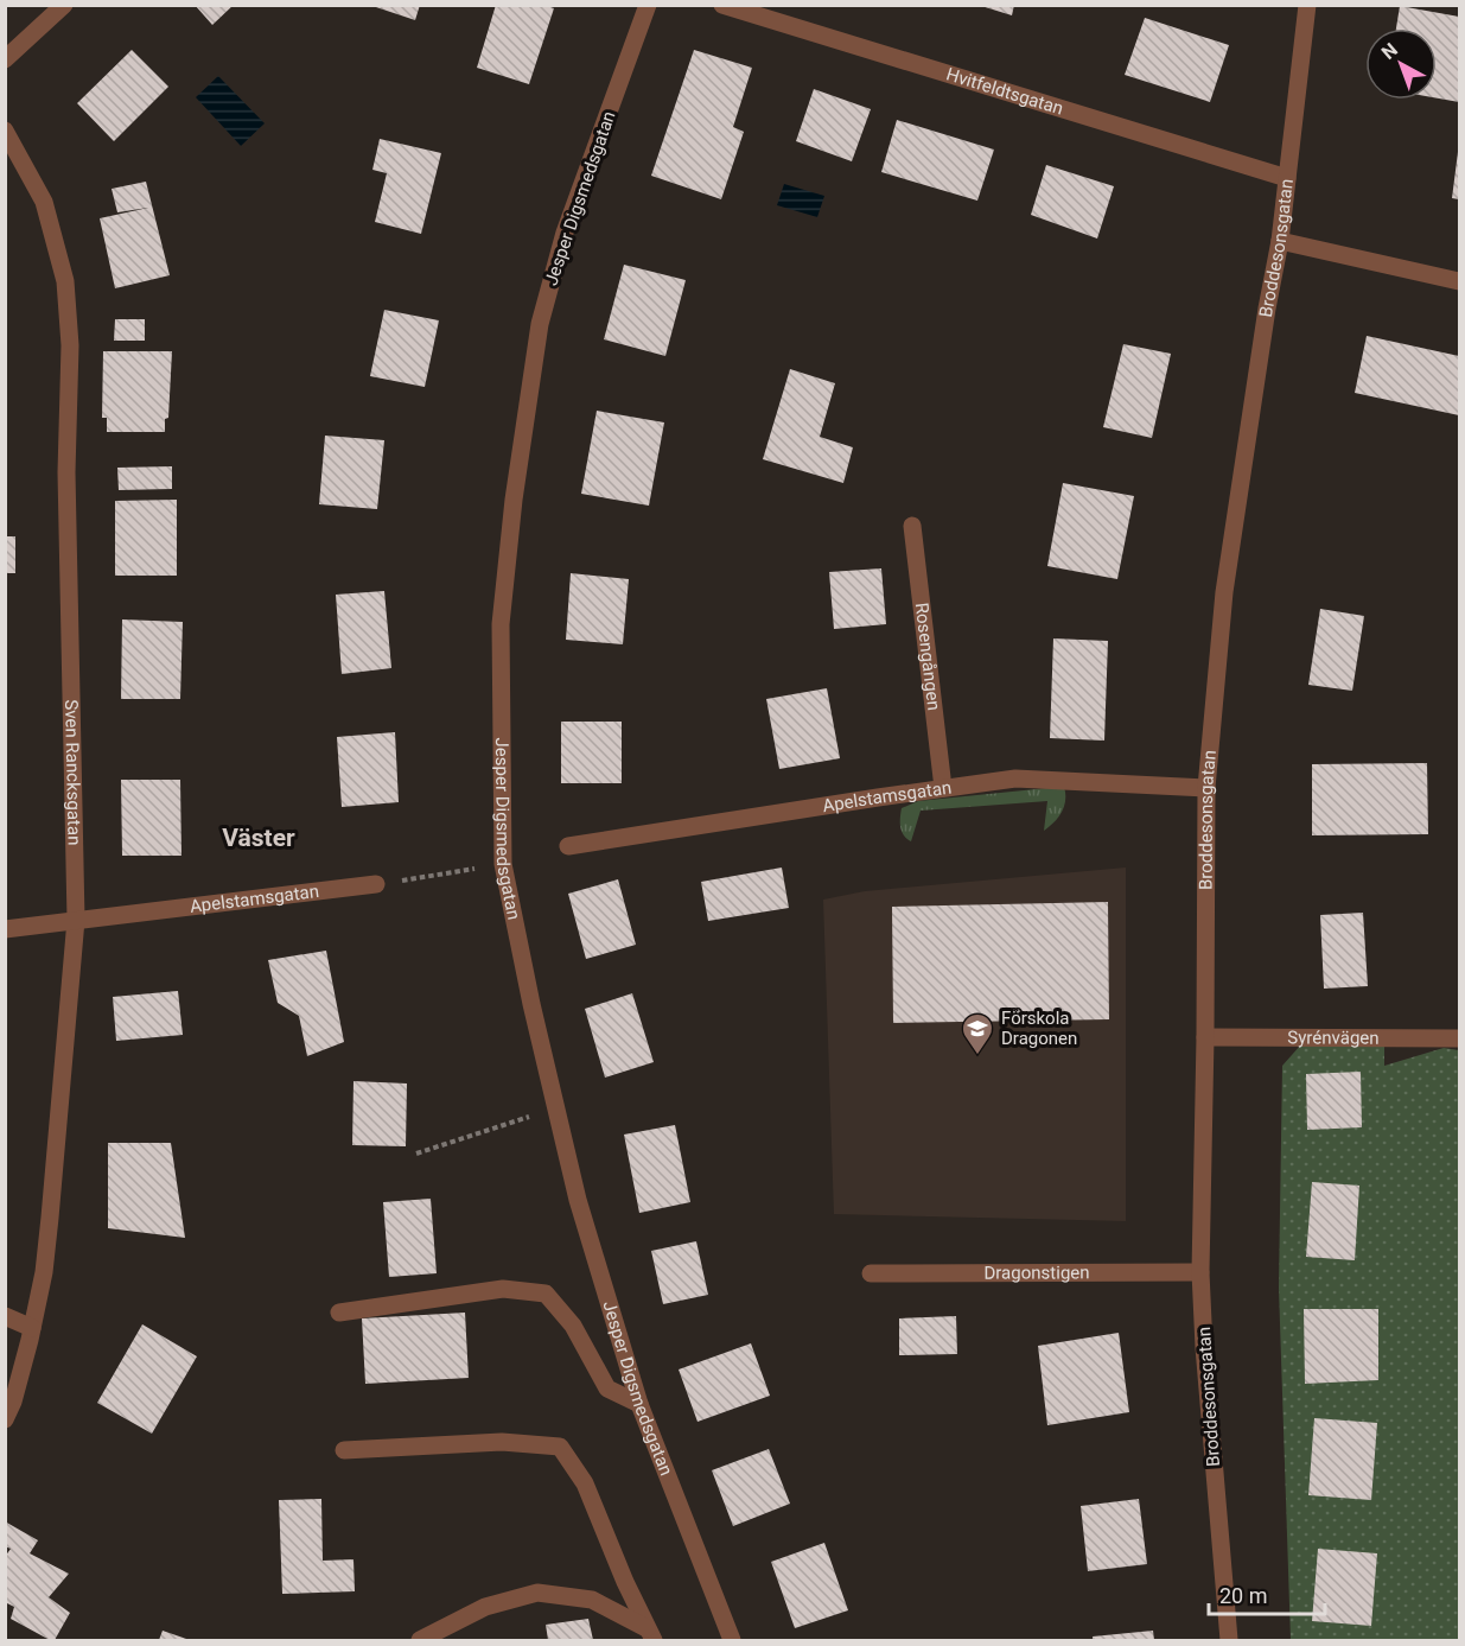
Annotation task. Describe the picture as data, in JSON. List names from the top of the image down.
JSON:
{
  "streets": {
    "street": [
      "Hvitfeldtsgatan",
      "Jesper Digsmedsgatan",
      "Broddesonsgatan",
      "Rosengången",
      "Sven Rancksgatan",
      "Apelstamsgatan",
      "Syrénvägen",
      "Dragonstigen"
    ]
  },
  "crossings": [
    ["Hvitfeldtsgatan", "Broddesonsgatan"],
    ["Broddesonsgatan", "Apelstamsgatan"],
    ["Broddesonsgatan", "Syrénvägen"],
    ["Broddesonsgatan", "Dragonstigen"],
    ["Rosengången", "Apelstamsgatan"],
    ["Sven Rancksgatan", "Apelstamsgatan"]
  ],
  "districts": ["Väster"],
  "places": {
    "school or university": ["Förskola Dragonen"]
  },
  "scale_bar": "20 m",
  "north": "top left"
}
